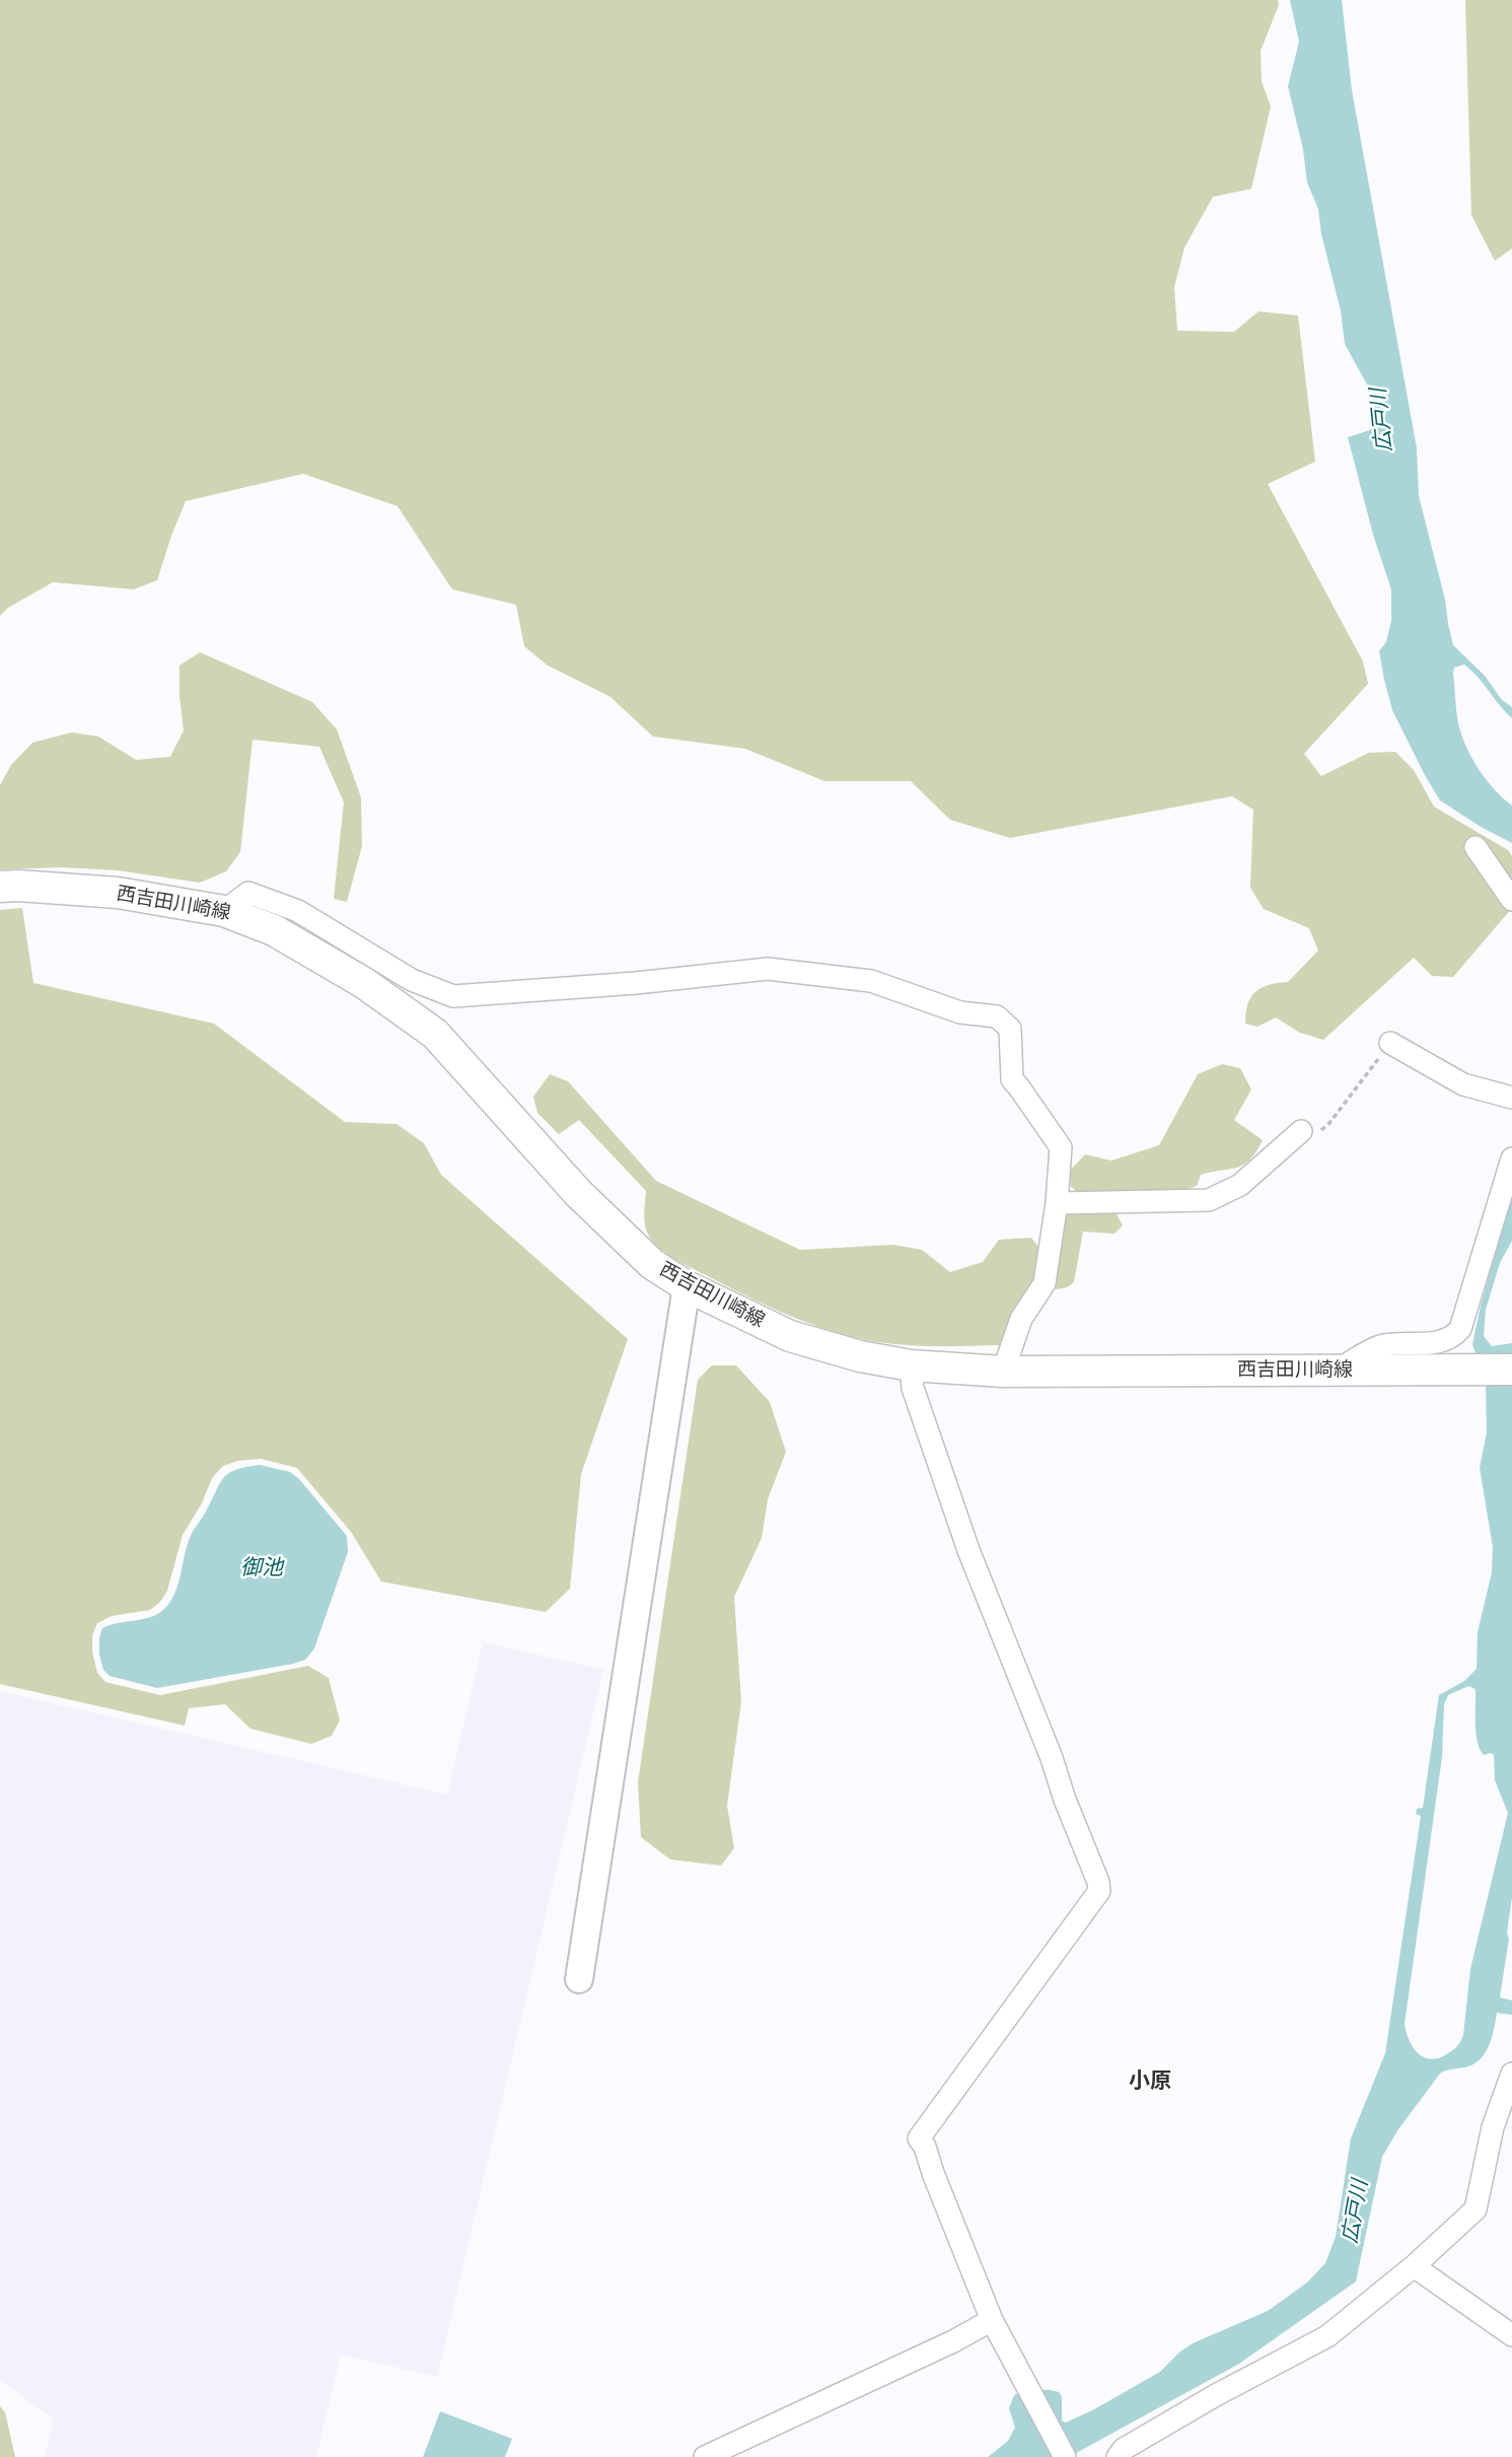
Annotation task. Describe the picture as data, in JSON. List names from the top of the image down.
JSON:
{
  "streets": {
    "main road": ["西吉田川崎線"]
  },
  "districts": ["小原"],
  "water": ["広戸川", "御池"]
}
